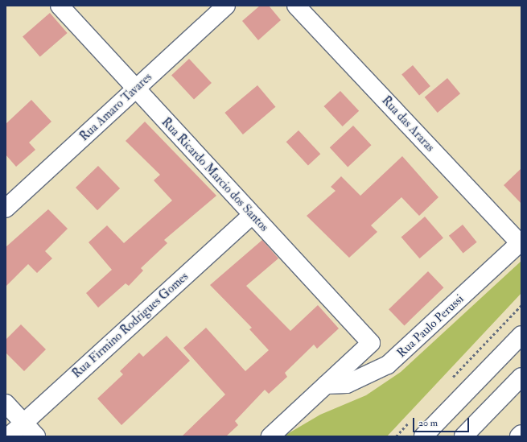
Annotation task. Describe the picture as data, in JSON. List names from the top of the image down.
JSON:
{
  "streets": {
    "street": [
      "Rua Amaro Tavares",
      "Rua das Araras",
      "Rua Ricardo Marcio dos Santos",
      "Rua Firmino Rodrigues Gomes",
      "Rua Paulo Perussi"
    ]
  },
  "crossings": [
    ["Rua Amaro Tavares", "Rua Ricardo Marcio dos Santos"],
    ["Rua das Araras", "Rua Paulo Perussi"],
    ["Rua Ricardo Marcio dos Santos", "Rua Firmino Rodrigues Gomes"],
    ["Rua Ricardo Marcio dos Santos", "Rua Paulo Perussi"]
  ],
  "scale_bar": "20 m"
}
